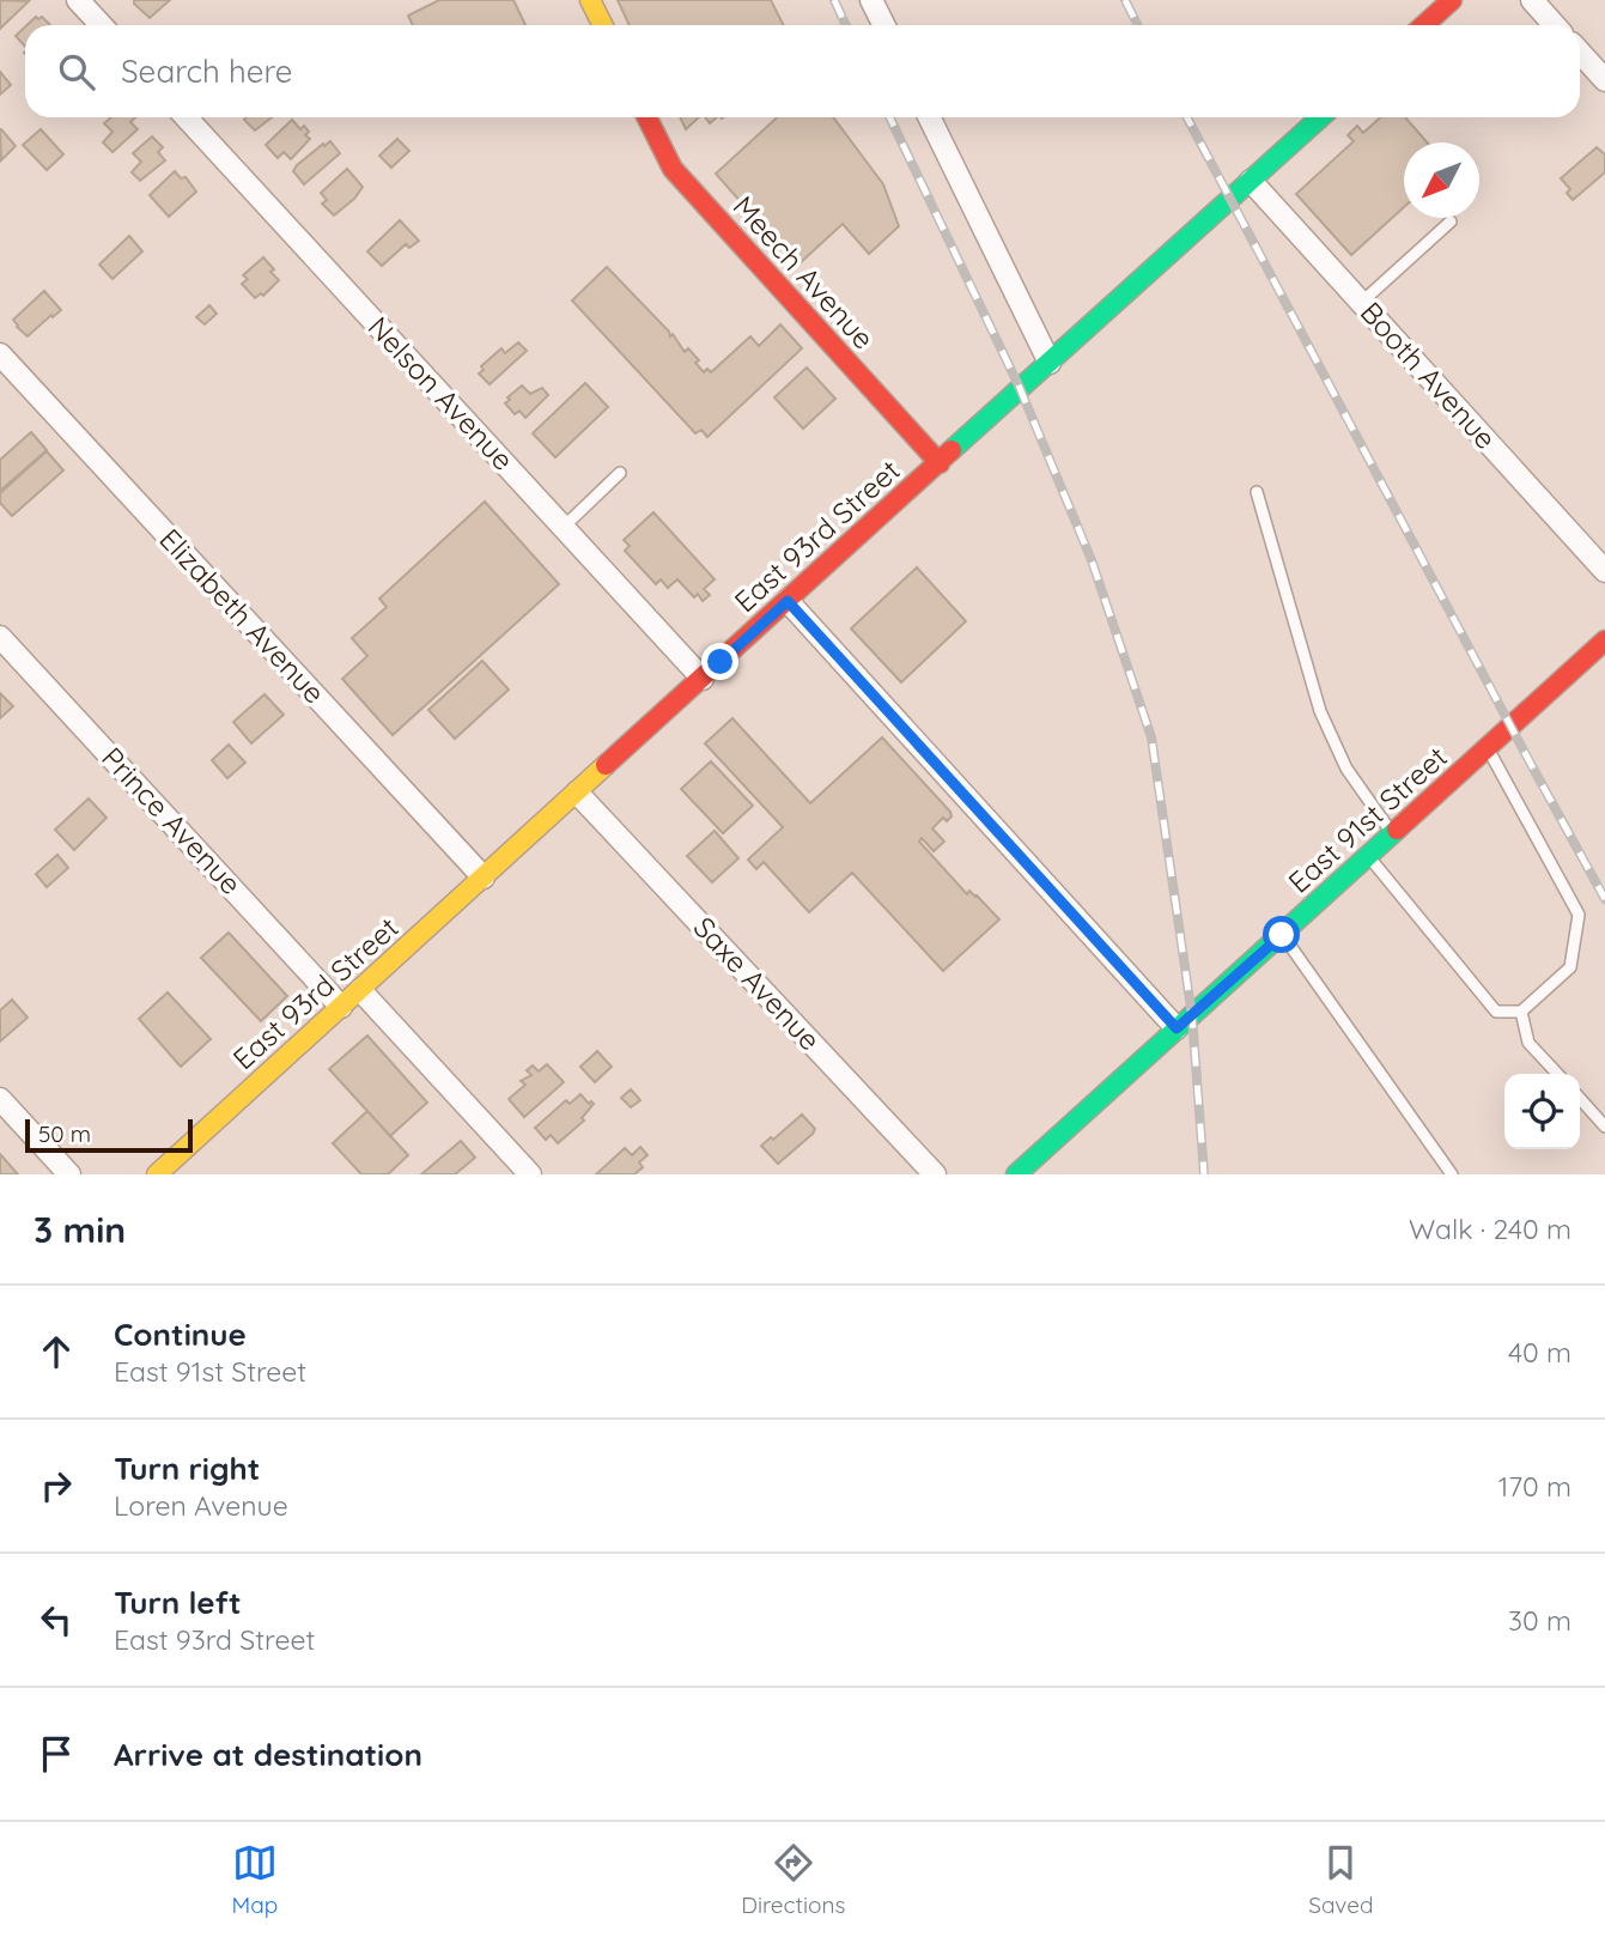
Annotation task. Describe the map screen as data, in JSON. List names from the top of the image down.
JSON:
{
  "streets": {
    "main road": ["Meech Avenue", "East 93rd Street", "East 91st Street"],
    "street": [
      "Booth Avenue",
      "Nelson Avenue",
      "Elizabeth Avenue",
      "Prince Avenue",
      "Saxe Avenue"
    ]
  },
  "crossings": [
    ["Meech Avenue", "East 93rd Street"],
    ["Booth Avenue", "East 93rd Street"],
    ["Nelson Avenue", "East 93rd Street"],
    ["East 93rd Street", "Elizabeth Avenue"],
    ["East 93rd Street", "Prince Avenue"],
    ["East 93rd Street", "Saxe Avenue"]
  ],
  "scale_bar": "50 m",
  "north": "bottom left",
  "page": {
    "search": "Search here",
    "scale": "50 m",
    "heading": ["3 min", "Walk · 240 m"],
    "list": [
      ["Continue", "East 91st Street", "40 m"],
      ["Turn right", "Loren Avenue", "170 m"],
      ["Turn left", "East 93rd Street", "30 m"],
      "Arrive at destination"
    ],
    "nav": ["Map", "Directions", "Saved"]
  }
}
